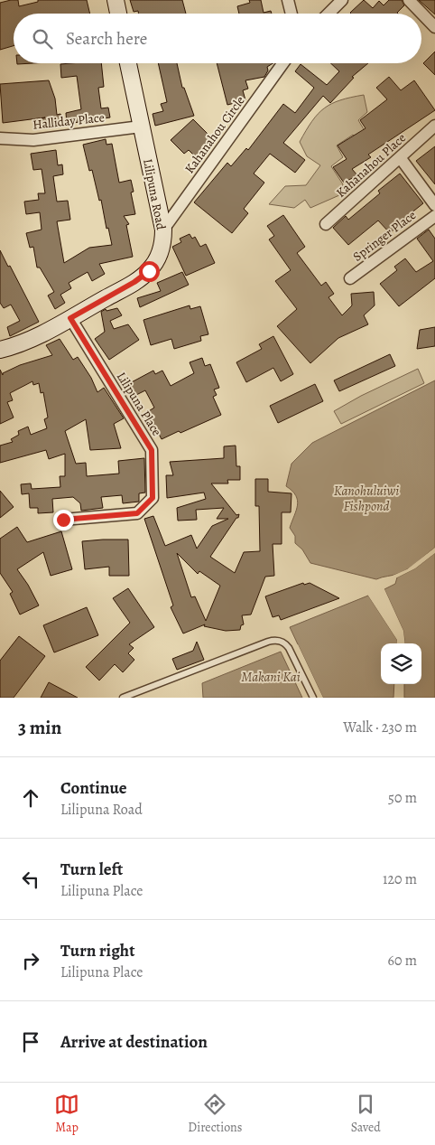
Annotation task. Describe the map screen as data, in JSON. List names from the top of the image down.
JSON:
{
  "streets": {
    "street": [
      "Halliday Place",
      "Kahanahou Circle",
      "Kahanahou Place",
      "Lilipuna Road",
      "Springer Place",
      "Lilipuna Place"
    ]
  },
  "crossings": [
    ["Halliday Place", "Lilipuna Road"],
    ["Kahanahou Circle", "Lilipuna Road"],
    ["Lilipuna Road", "Lilipuna Place"]
  ],
  "water": ["Kanohuluiwi Fishpond", "Makani Kai"],
  "page": {
    "search": "Search here",
    "heading": ["3 min", "Walk · 230 m"],
    "list": [
      ["Continue", "Lilipuna Road", "50 m"],
      ["Turn left", "Lilipuna Place", "120 m"],
      ["Turn right", "Lilipuna Place", "60 m"],
      "Arrive at destination"
    ],
    "nav": ["Map", "Directions", "Saved"]
  }
}
